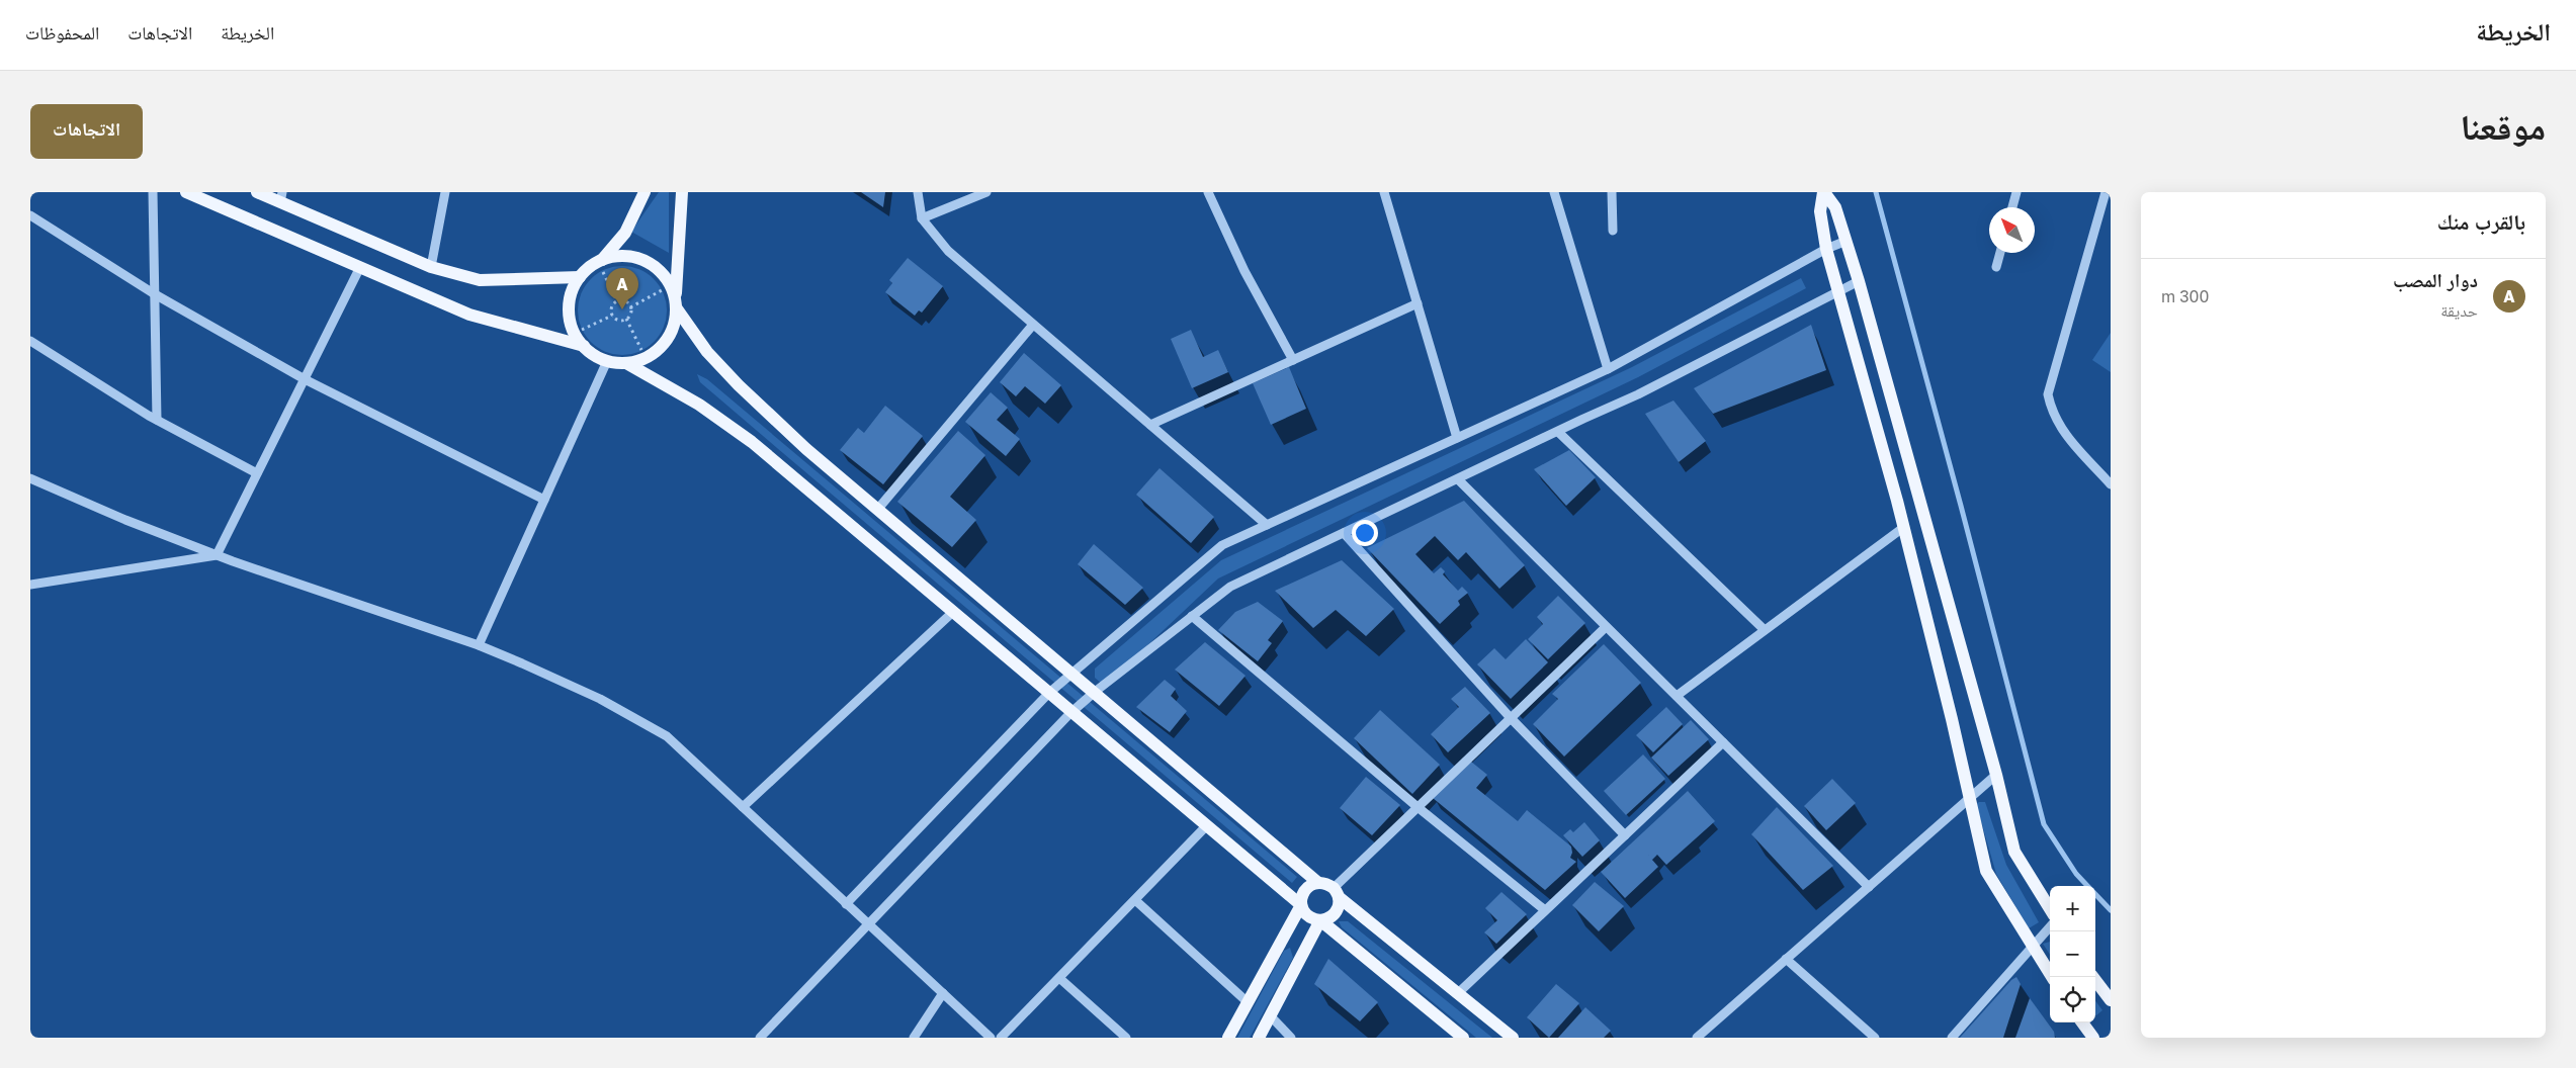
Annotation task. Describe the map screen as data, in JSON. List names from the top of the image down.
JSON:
{
  "north": "top left",
  "page": {
    "header": "الخريطة",
    "nav": ["الخريطة", "الاتجاهات", "المحفوظات"],
    "title": "موقعنا",
    "buttons": "الاتجاهات",
    "heading": "بالقرب منك",
    "list": [
      {
        "mark": "A",
        "name": "دوار المصب",
        "note": "حديقة",
        "value": "300 m"
      }
    ],
    "pins": "A",
    "map_buttons": ["+", "−"]
  }
}
